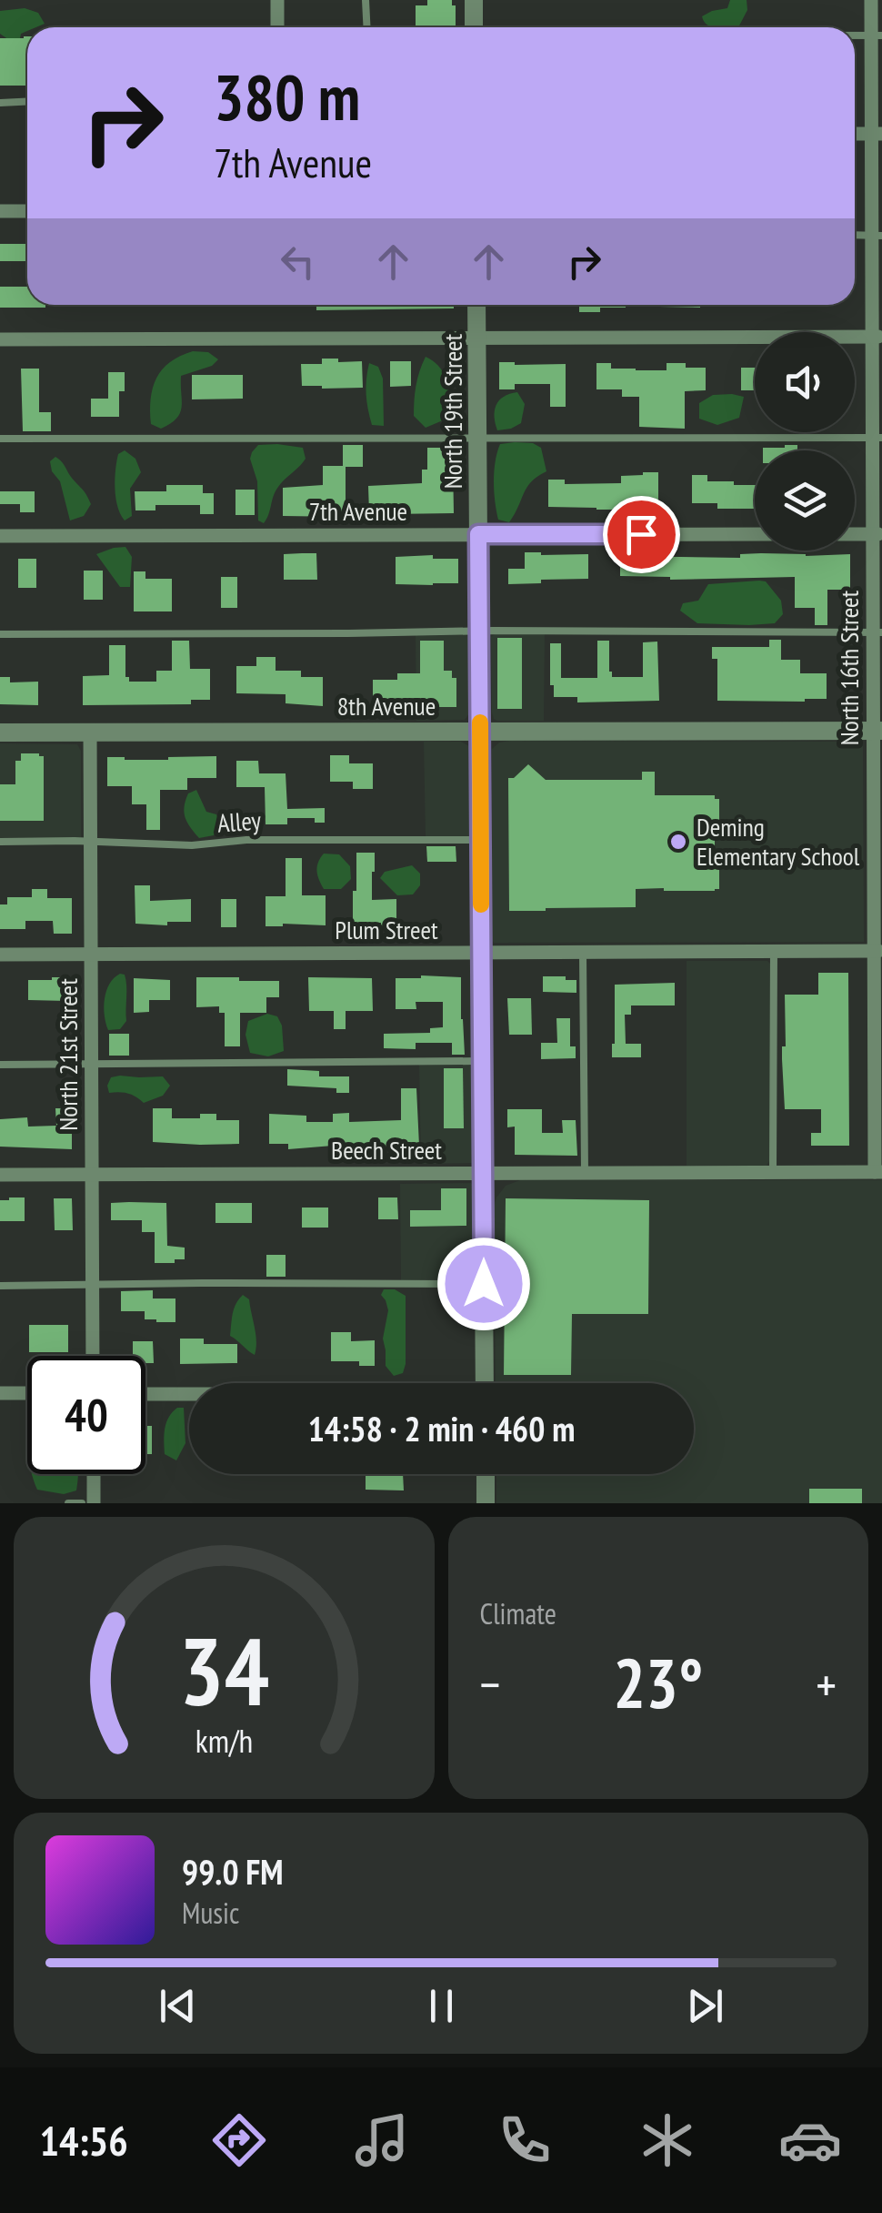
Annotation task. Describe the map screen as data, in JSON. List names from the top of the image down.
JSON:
{
  "streets": {
    "street": [
      "North 19th Street",
      "7th Avenue",
      "North 16th Street",
      "8th Avenue",
      "Plum Street",
      "North 21st Street",
      "Beech Street"
    ],
    "lane": ["Alley"]
  },
  "crossings": [
    ["North 19th Street", "7th Avenue"],
    ["North 19th Street", "8th Avenue"],
    ["North 19th Street", "Alley"],
    ["North 19th Street", "Plum Street"],
    ["North 19th Street", "Beech Street"],
    ["North 16th Street", "8th Avenue"],
    ["North 16th Street", "Plum Street"],
    ["North 16th Street", "Beech Street"],
    ["8th Avenue", "North 21st Street"],
    ["Alley", "North 21st Street"],
    ["Plum Street", "North 21st Street"],
    ["North 21st Street", "Beech Street"]
  ],
  "places": ["Deming Elementary School"],
  "page": {
    "turn": ["380 m", "7th Avenue"],
    "limit": "40",
    "trip": "14:58 · 2 min · 460 m",
    "tile": "Climate",
    "heat": ["−", "23°", "+"],
    "song": ["99.0 FM", "Music"],
    "tabs": "14:56",
    "gauge": ["34", "km/h"]
  }
}
